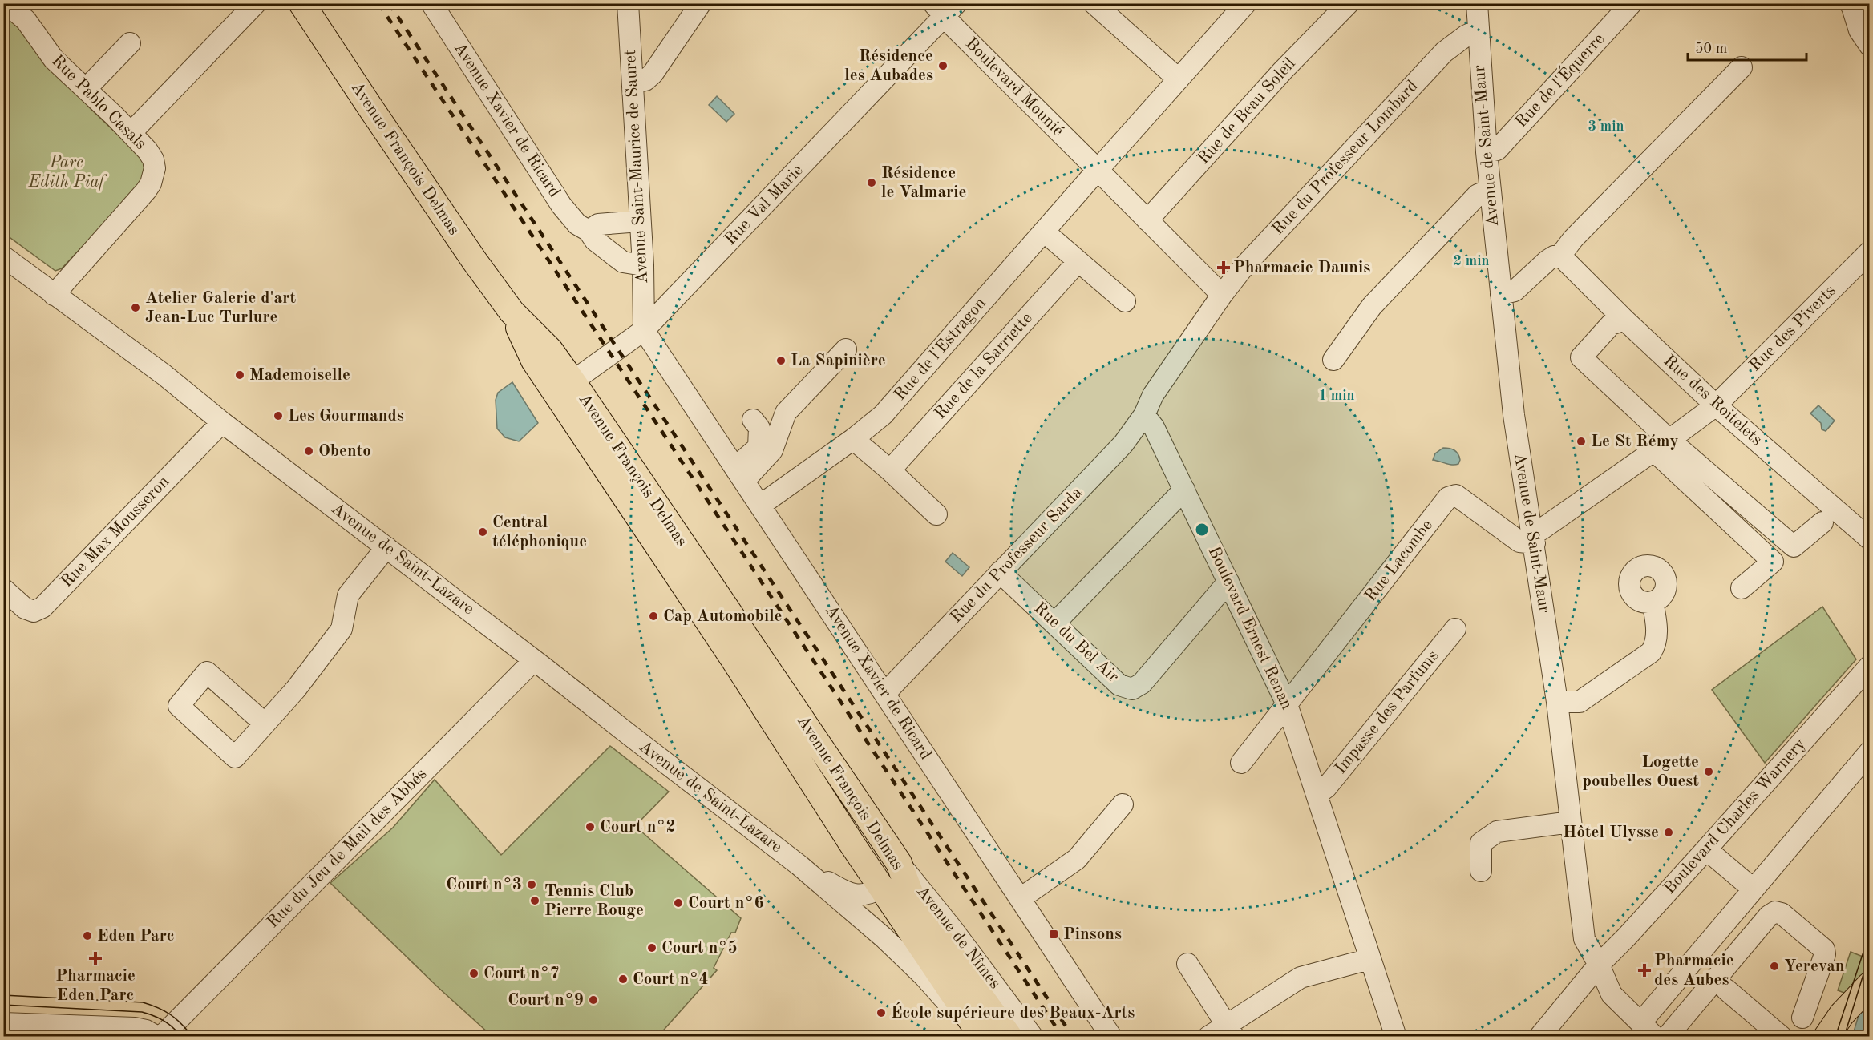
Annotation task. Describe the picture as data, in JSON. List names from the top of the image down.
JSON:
{
  "streets": {
    "main road": ["Avenue François Delmas", "Avenue de Nîmes"],
    "street": [
      "Rue de l'Équerre",
      "Boulevard Mounié",
      "Rue Pablo Casals",
      "Rue de Beau Soleil",
      "Avenue Xavier de Ricard",
      "Avenue de Saint-Maur",
      "Rue du Professeur Lombard",
      "Avenue Saint-Maurice de Sauret",
      "Rue Val Marie",
      "Rue des Piverts",
      "Rue de l'Estragon",
      "Rue de la Sarriette",
      "Rue des Roitelets",
      "Rue Max Mousseron",
      "Rue du Professeur Sarda",
      "Avenue de Saint-Lazare",
      "Rue Lacombe",
      "Boulevard Ernest Renan",
      "Rue du Bel Air",
      "Impasse des Parfums",
      "Boulevard Charles Warnery",
      "Rue du Jeu de Mail des Abbés"
    ]
  },
  "crossings": [
    ["Rue de l'Équerre", "Avenue de Saint-Maur"],
    ["Boulevard Mounié", "Rue Val Marie"],
    ["Boulevard Mounié", "Rue de l'Estragon"],
    ["Rue Pablo Casals", "Avenue de Saint-Lazare"],
    ["Avenue Xavier de Ricard", "Avenue Saint-Maurice de Sauret"],
    ["Avenue Xavier de Ricard", "Rue Val Marie"],
    ["Avenue Xavier de Ricard", "Rue de l'Estragon"],
    ["Avenue Xavier de Ricard", "Rue du Professeur Sarda"],
    ["Avenue de Saint-Maur", "Rue du Professeur Lombard"],
    ["Avenue de Saint-Maur", "Rue des Piverts"],
    ["Avenue de Saint-Maur", "Rue Lacombe"],
    ["Avenue de Saint-Maur", "Boulevard Charles Warnery"],
    ["Avenue François Delmas", "Rue Val Marie"],
    ["Avenue François Delmas", "Avenue de Saint-Lazare"],
    ["Avenue François Delmas", "Avenue de Nîmes"],
    ["Avenue Saint-Maurice de Sauret", "Rue Val Marie"],
    ["Rue des Piverts", "Rue des Roitelets"],
    ["Rue des Piverts", "Rue Lacombe"],
    ["Rue Max Mousseron", "Avenue de Saint-Lazare"],
    ["Rue du Professeur Sarda", "Boulevard Ernest Renan"],
    ["Rue du Professeur Sarda", "Rue du Bel Air"],
    ["Avenue de Saint-Lazare", "Rue du Jeu de Mail des Abbés"],
    ["Avenue de Saint-Lazare", "Avenue de Nîmes"],
    ["Rue Lacombe", "Boulevard Ernest Renan"],
    ["Boulevard Ernest Renan", "Rue du Bel Air"],
    ["Boulevard Ernest Renan", "Impasse des Parfums"]
  ],
  "parks": ["Parc Edith Piaf"],
  "places": {
    "other": [
      "Résidence les Aubades",
      "Résidence le Valmarie",
      "Atelier Galerie d'art Jean-Luc Turlure",
      "La Sapinière",
      "Mademoiselle",
      "Les Gourmands",
      "Le St Rémy",
      "Obento",
      "Central téléphonique",
      "Cap Automobile",
      "Logette poubelles Ouest",
      "Court n°2",
      "Hôtel Ulysse",
      "Court n°3",
      "Tennis Club Pierre Rouge",
      "Court n°6",
      "Eden Parc",
      "Court n°5",
      "Yerevan",
      "Court n°7",
      "Court n°4",
      "Court n°9",
      "École supérieure des Beaux-Arts"
    ],
    "health": ["Pharmacie Daunis", "Pharmacie Eden Parc", "Pharmacie des Aubes"],
    "transit": ["Pinsons"]
  },
  "scale_bar": "50 m",
  "rings": ["3 min", "2 min", "1 min"]
}
